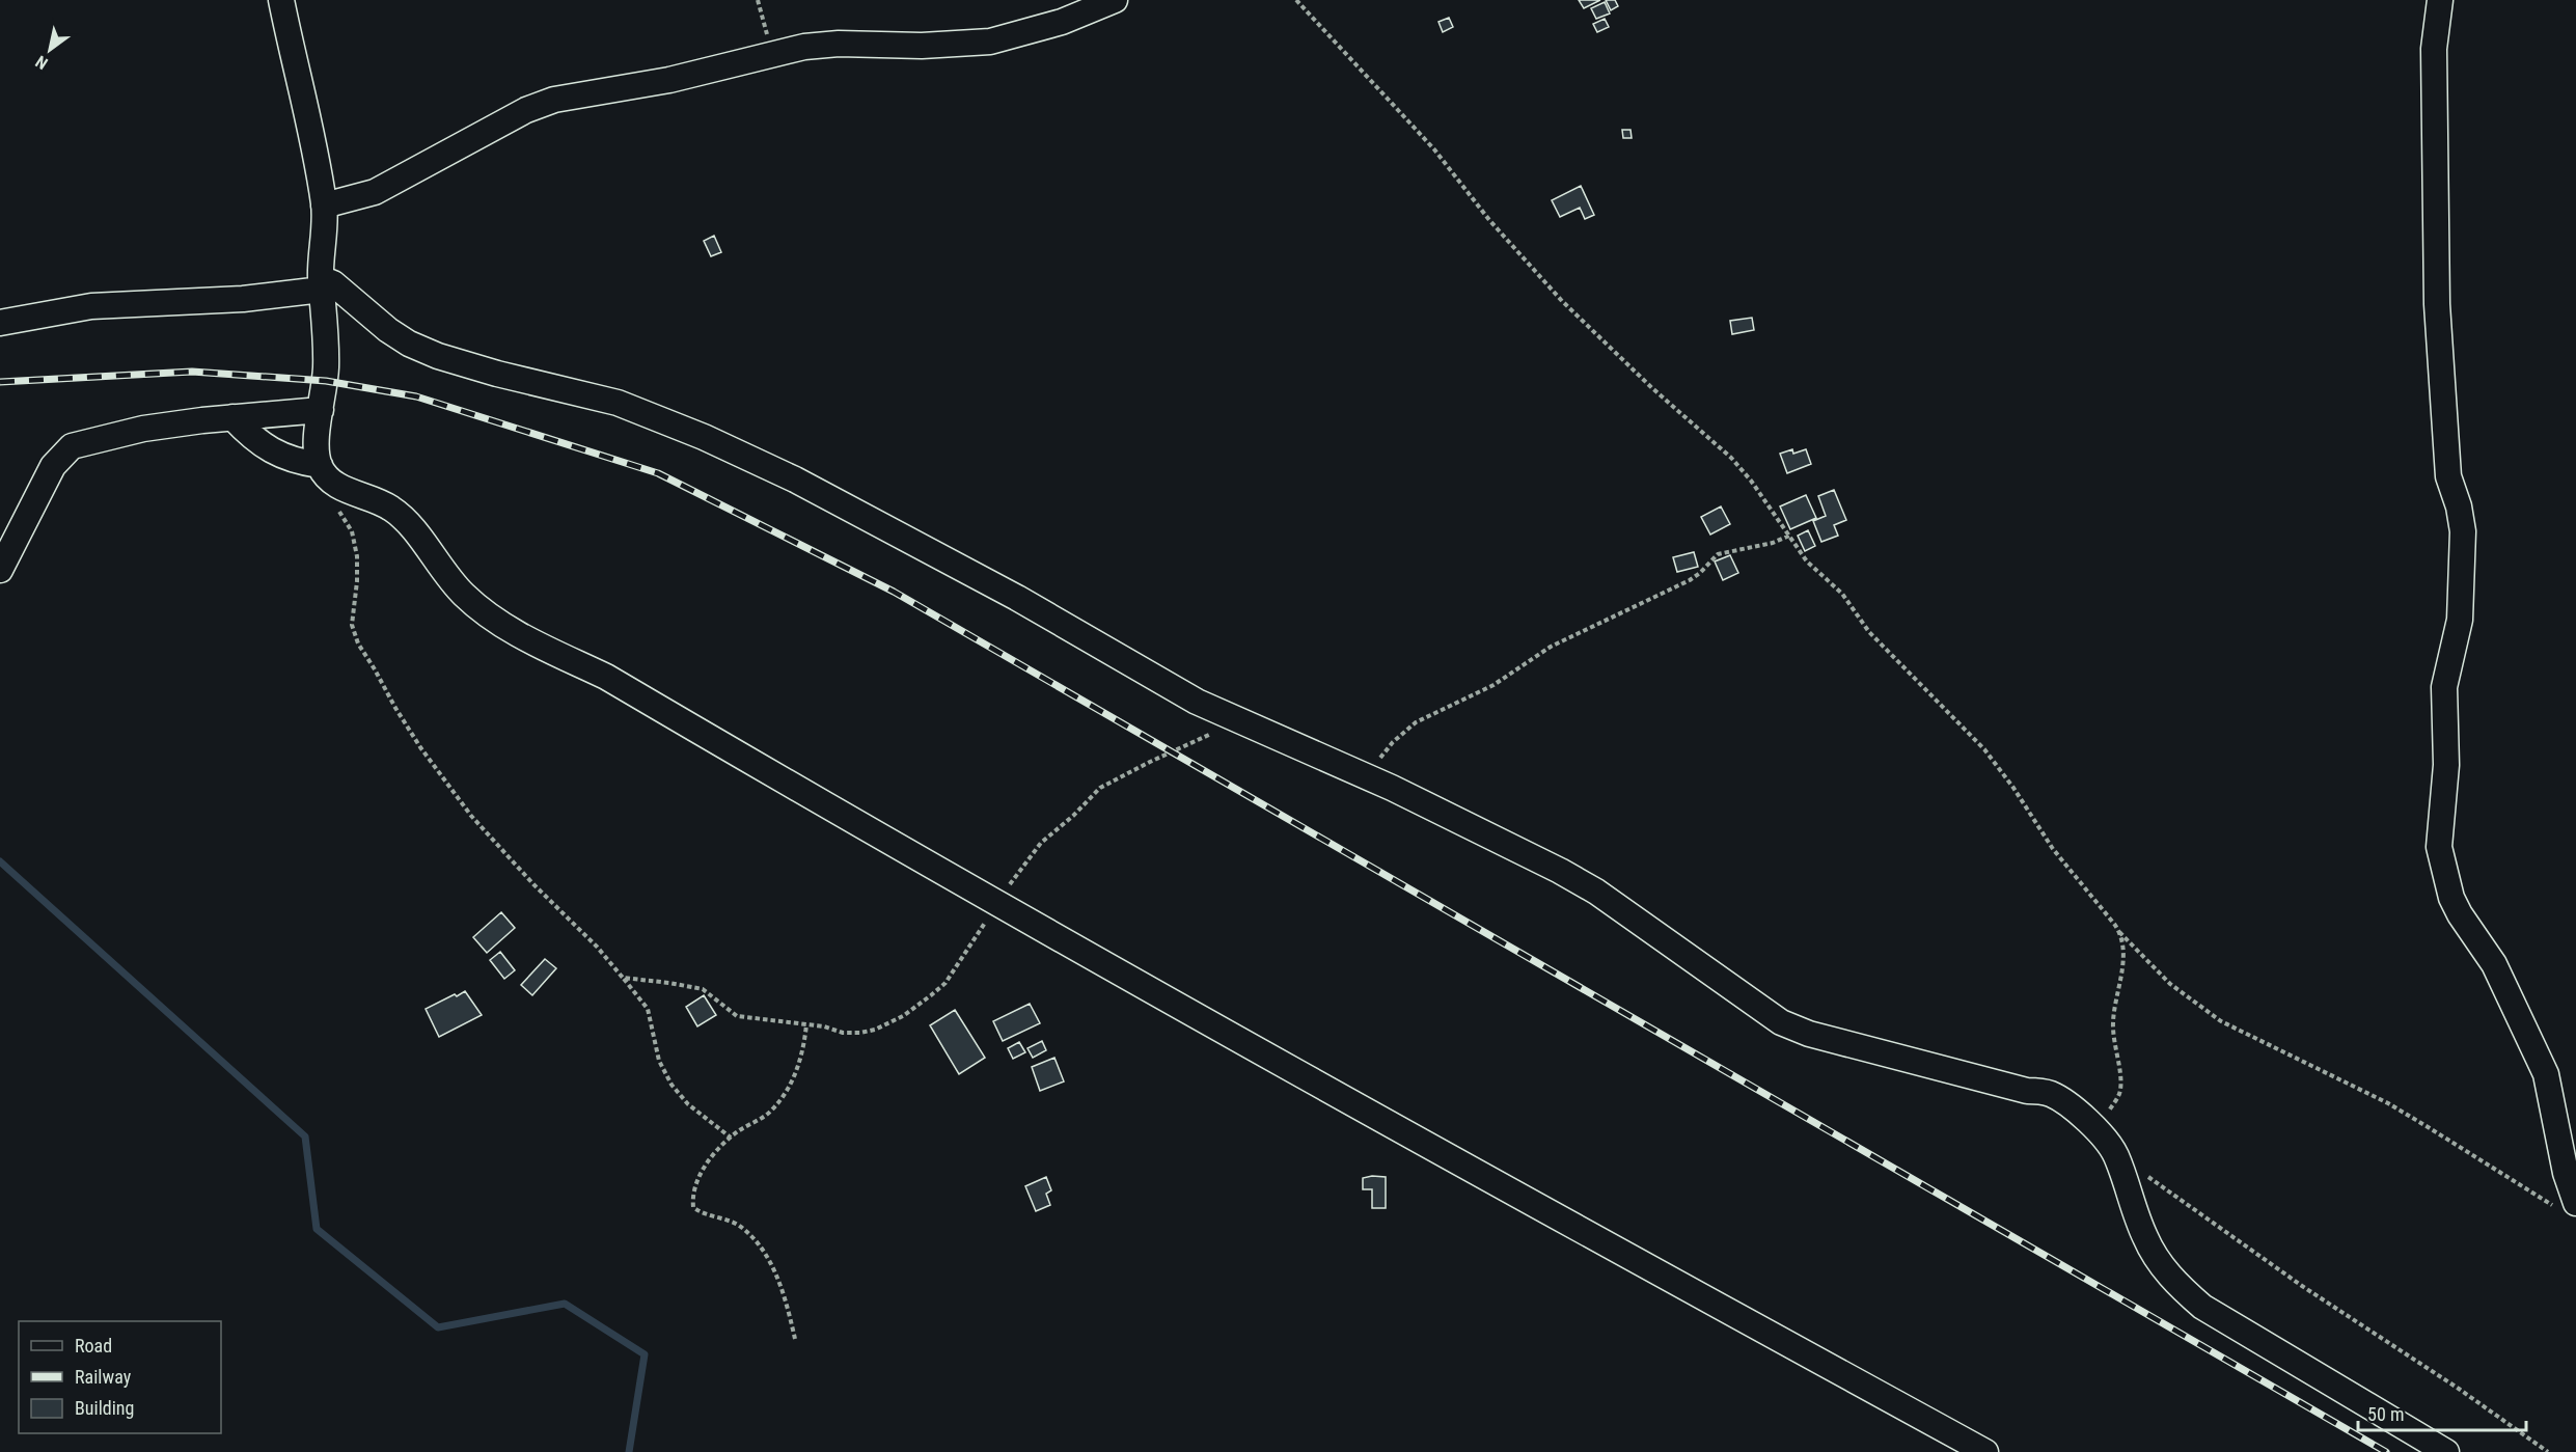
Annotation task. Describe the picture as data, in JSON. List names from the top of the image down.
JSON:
{
  "legend": ["Road", "Railway", "Building"],
  "scale_bar": "50 m",
  "north": "bottom left"
}
